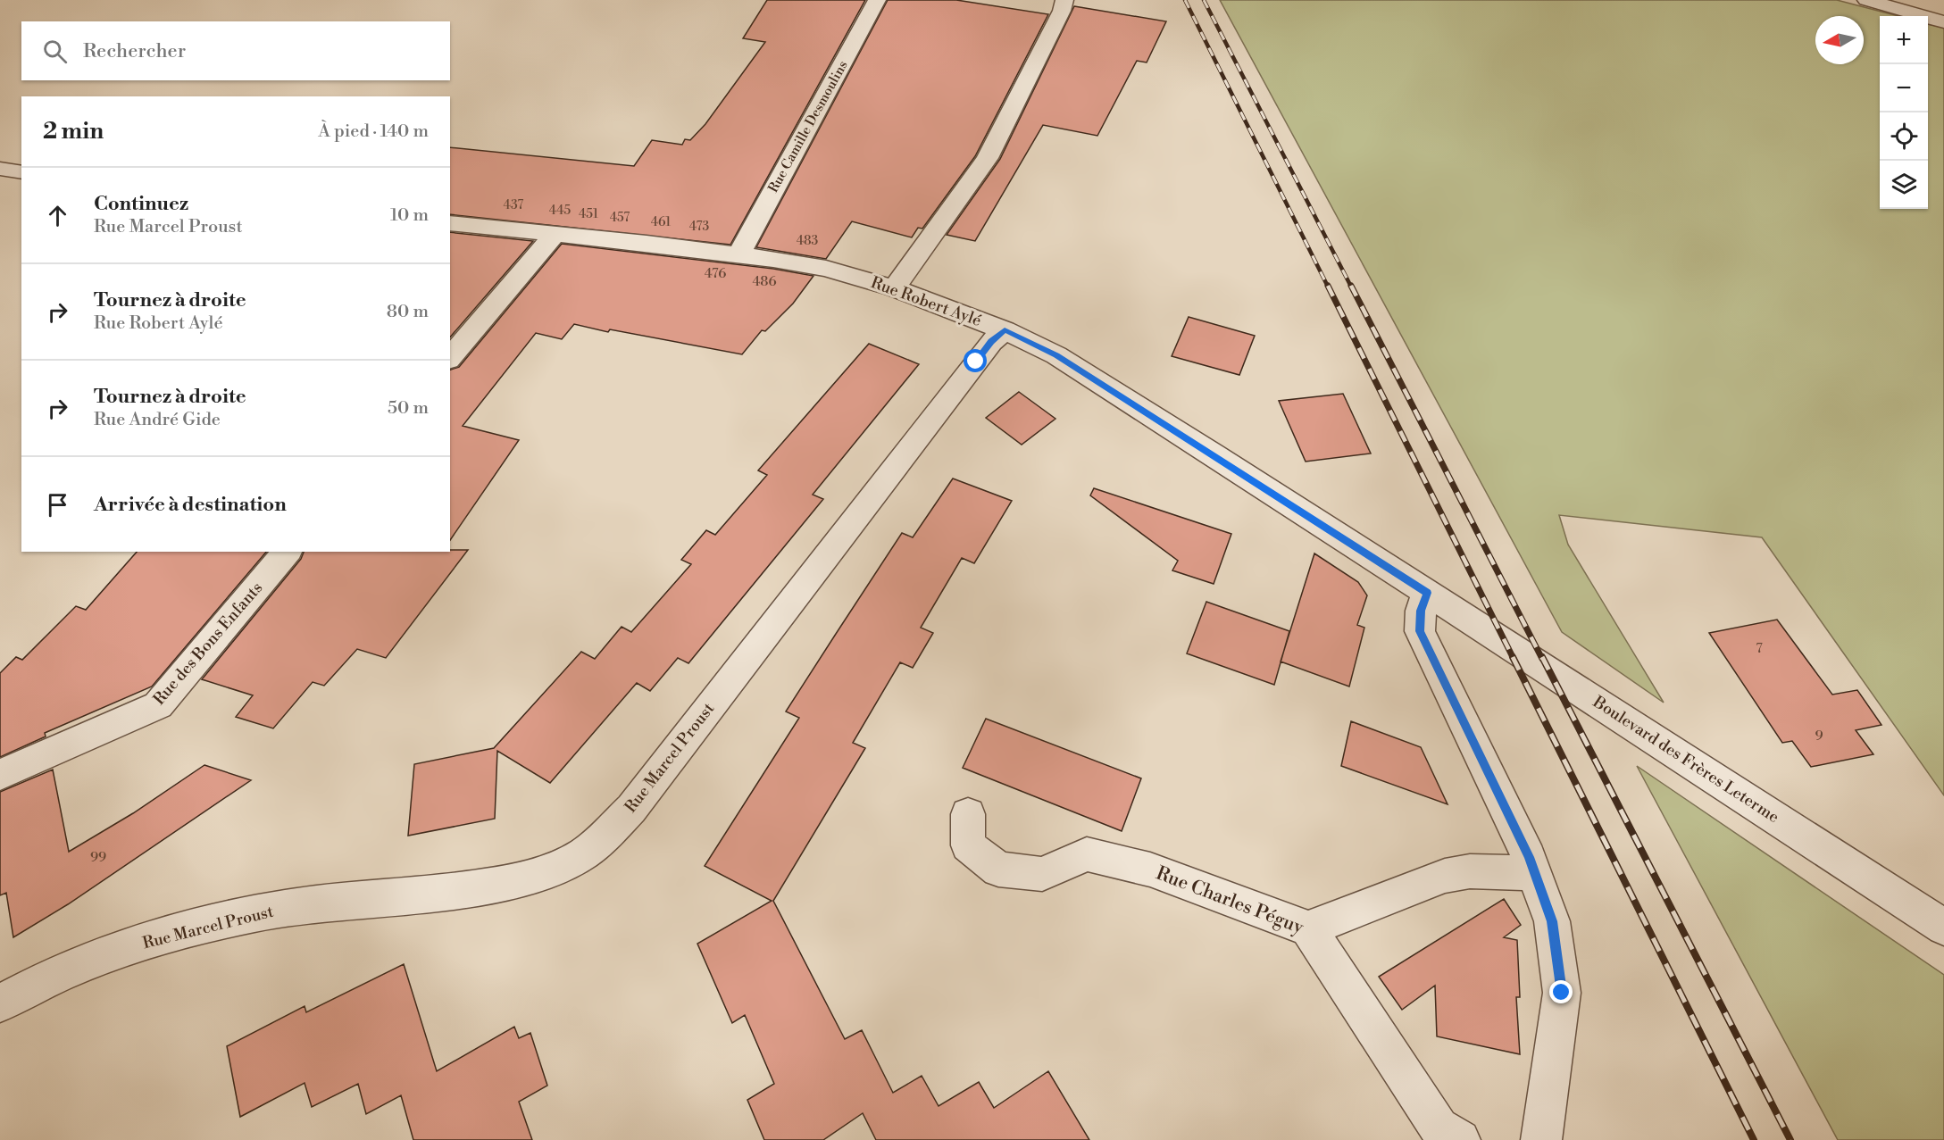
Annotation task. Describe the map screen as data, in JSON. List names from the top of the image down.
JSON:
{
  "streets": {
    "street": [
      "Rue Camille Desmoulins",
      "Rue Robert Aylé",
      "Rue des Bons Enfants",
      "Rue Marcel Proust",
      "Boulevard des Frères Leterme",
      "Rue Charles Péguy"
    ]
  },
  "crossings": [
    ["Rue Camille Desmoulins", "Rue Robert Aylé"],
    ["Rue Robert Aylé", "Rue Marcel Proust"],
    ["Rue Robert Aylé", "Boulevard des Frères Leterme"]
  ],
  "house_numbers": [
    "437",
    "445",
    "451",
    "457",
    "461",
    "473",
    "483",
    "476",
    "486",
    "7",
    "9",
    "99"
  ],
  "north": "left",
  "page": {
    "map_buttons": ["+", "−"],
    "search": "Rechercher",
    "heading": ["2 min", "À pied · 140 m"],
    "list": [
      ["Continuez", "Rue Marcel Proust", "10 m"],
      ["Tournez à droite", "Rue Robert Aylé", "80 m"],
      ["Tournez à droite", "Rue André Gide", "50 m"],
      "Arrivée à destination"
    ]
  }
}
